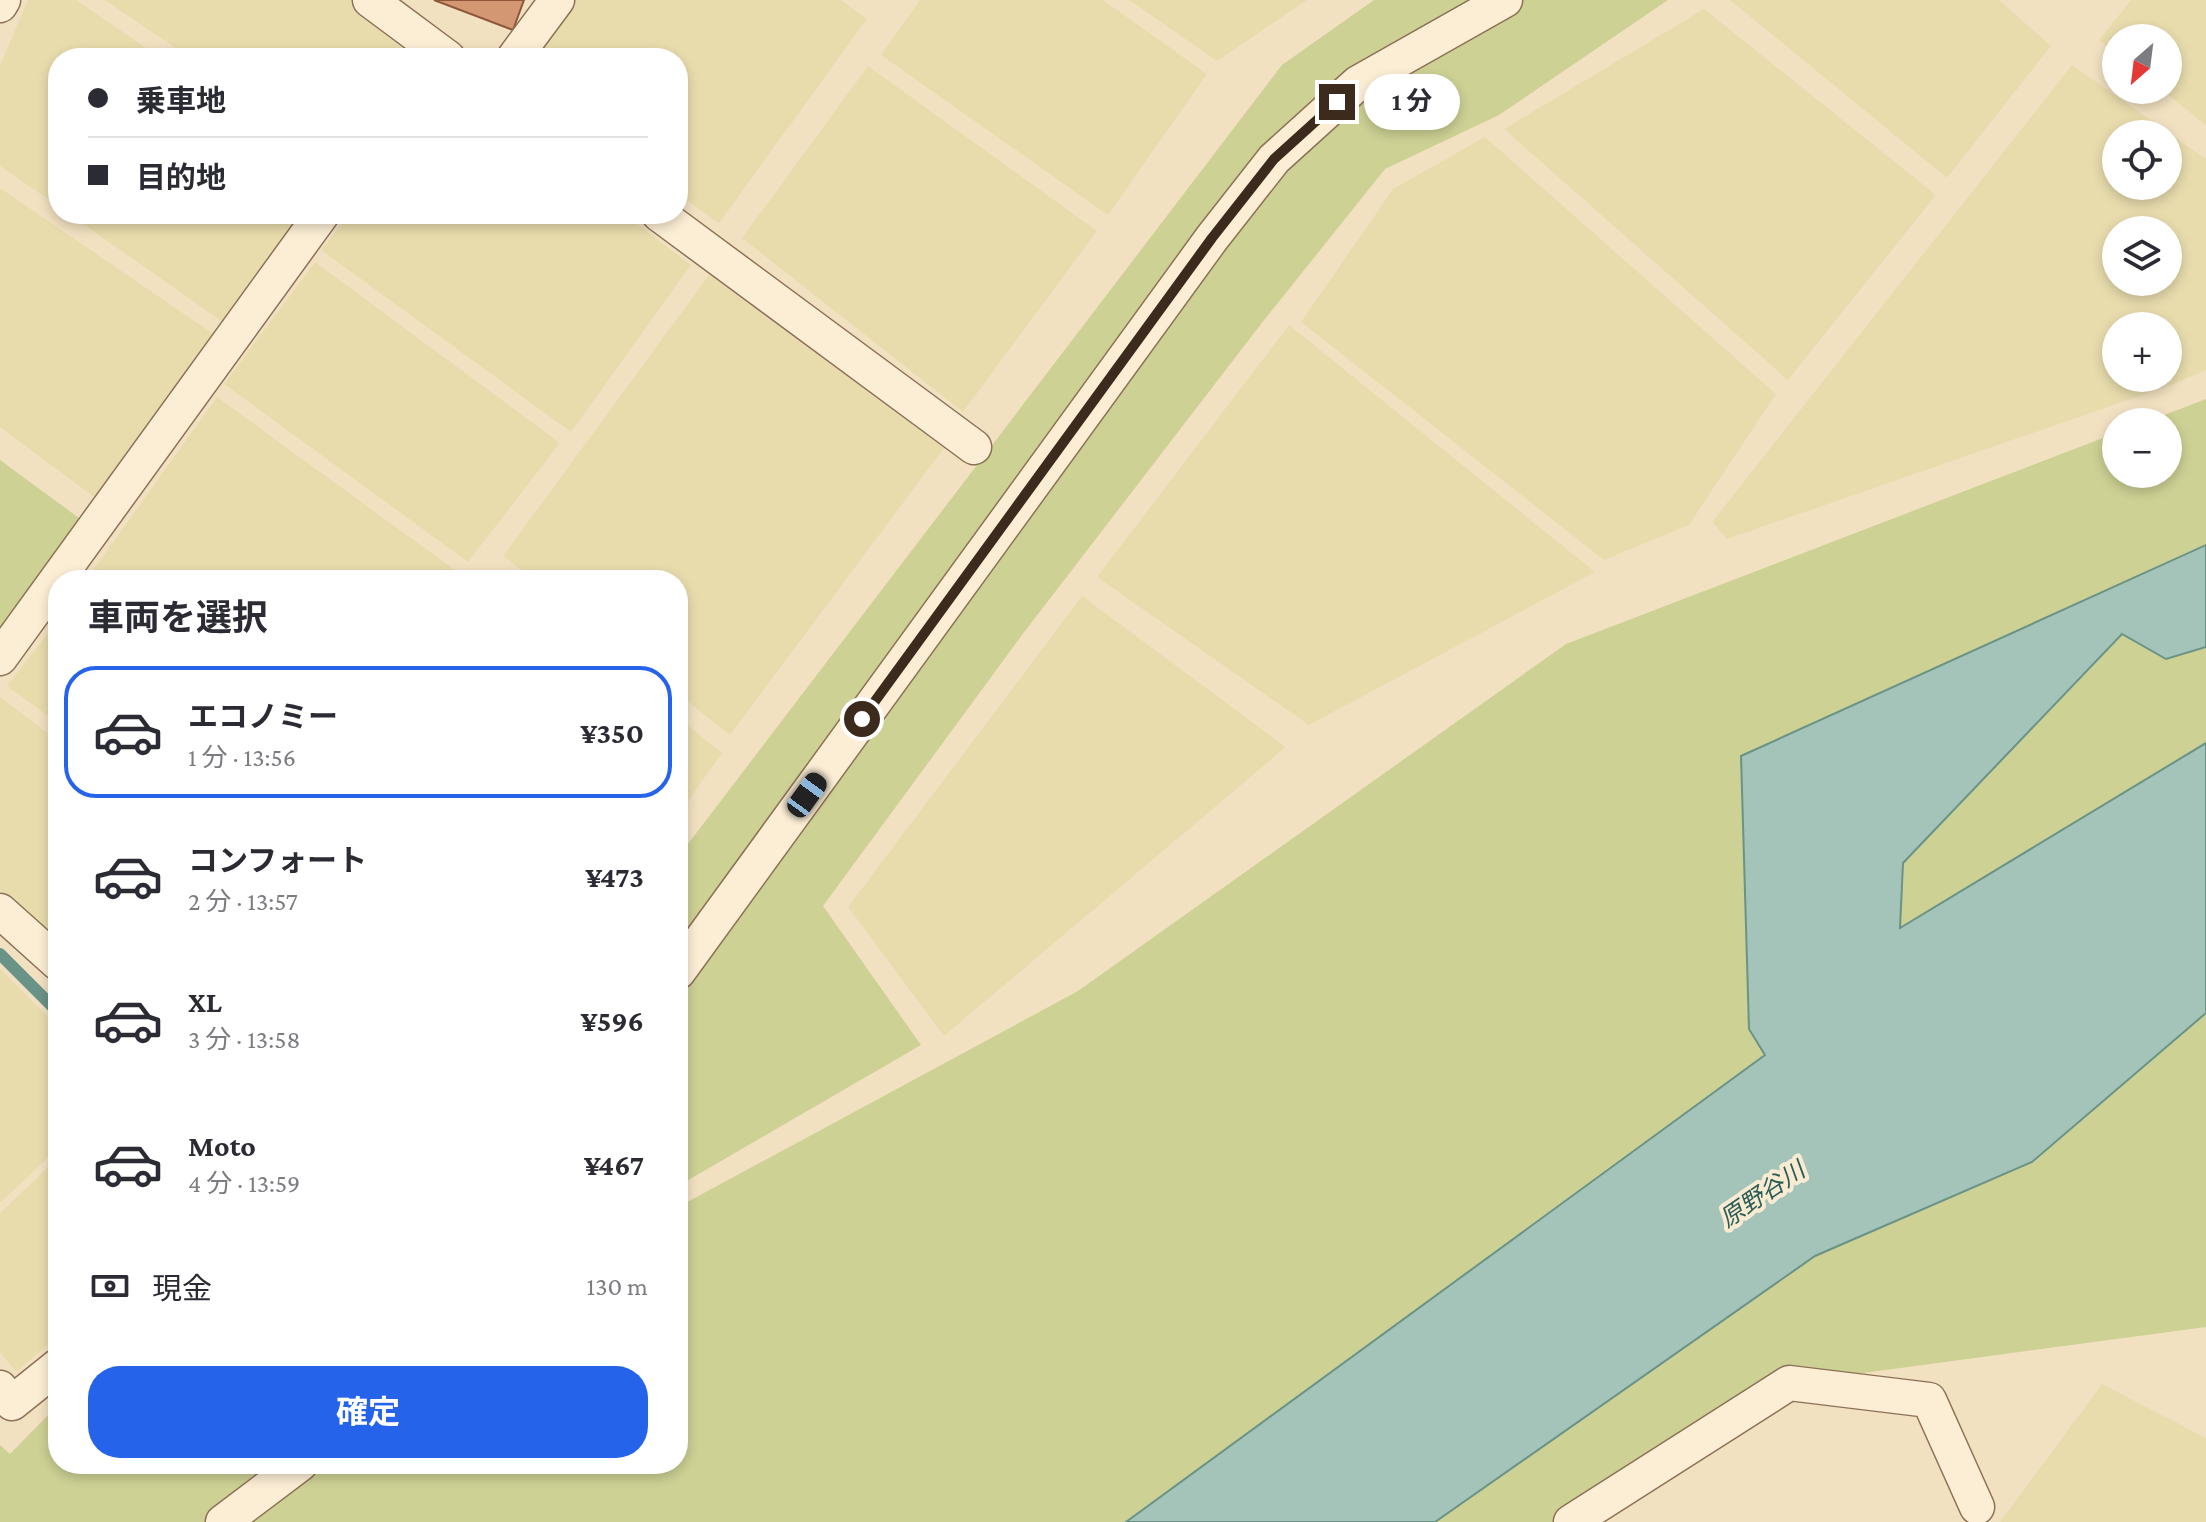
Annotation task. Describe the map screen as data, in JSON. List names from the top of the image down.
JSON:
{
  "water": ["原野谷川"],
  "north": "bottom left",
  "page": {
    "map_buttons": ["+", "−"],
    "banner": ["乗車地", "目的地"],
    "bubble": "1 分",
    "heading": "車両を選択",
    "list": [
      {
        "name": "エコノミー",
        "note": "1 分 · 13:56",
        "value": "¥350"
      },
      {
        "name": "コンフォート",
        "note": "2 分 · 13:57",
        "value": "¥473"
      },
      {
        "name": "XL",
        "note": "3 分 · 13:58",
        "value": "¥596"
      },
      {
        "name": "Moto",
        "note": "4 分 · 13:59",
        "value": "¥467"
      }
    ],
    "pay": ["現金", "130 m"],
    "buttons": "確定"
  }
}
